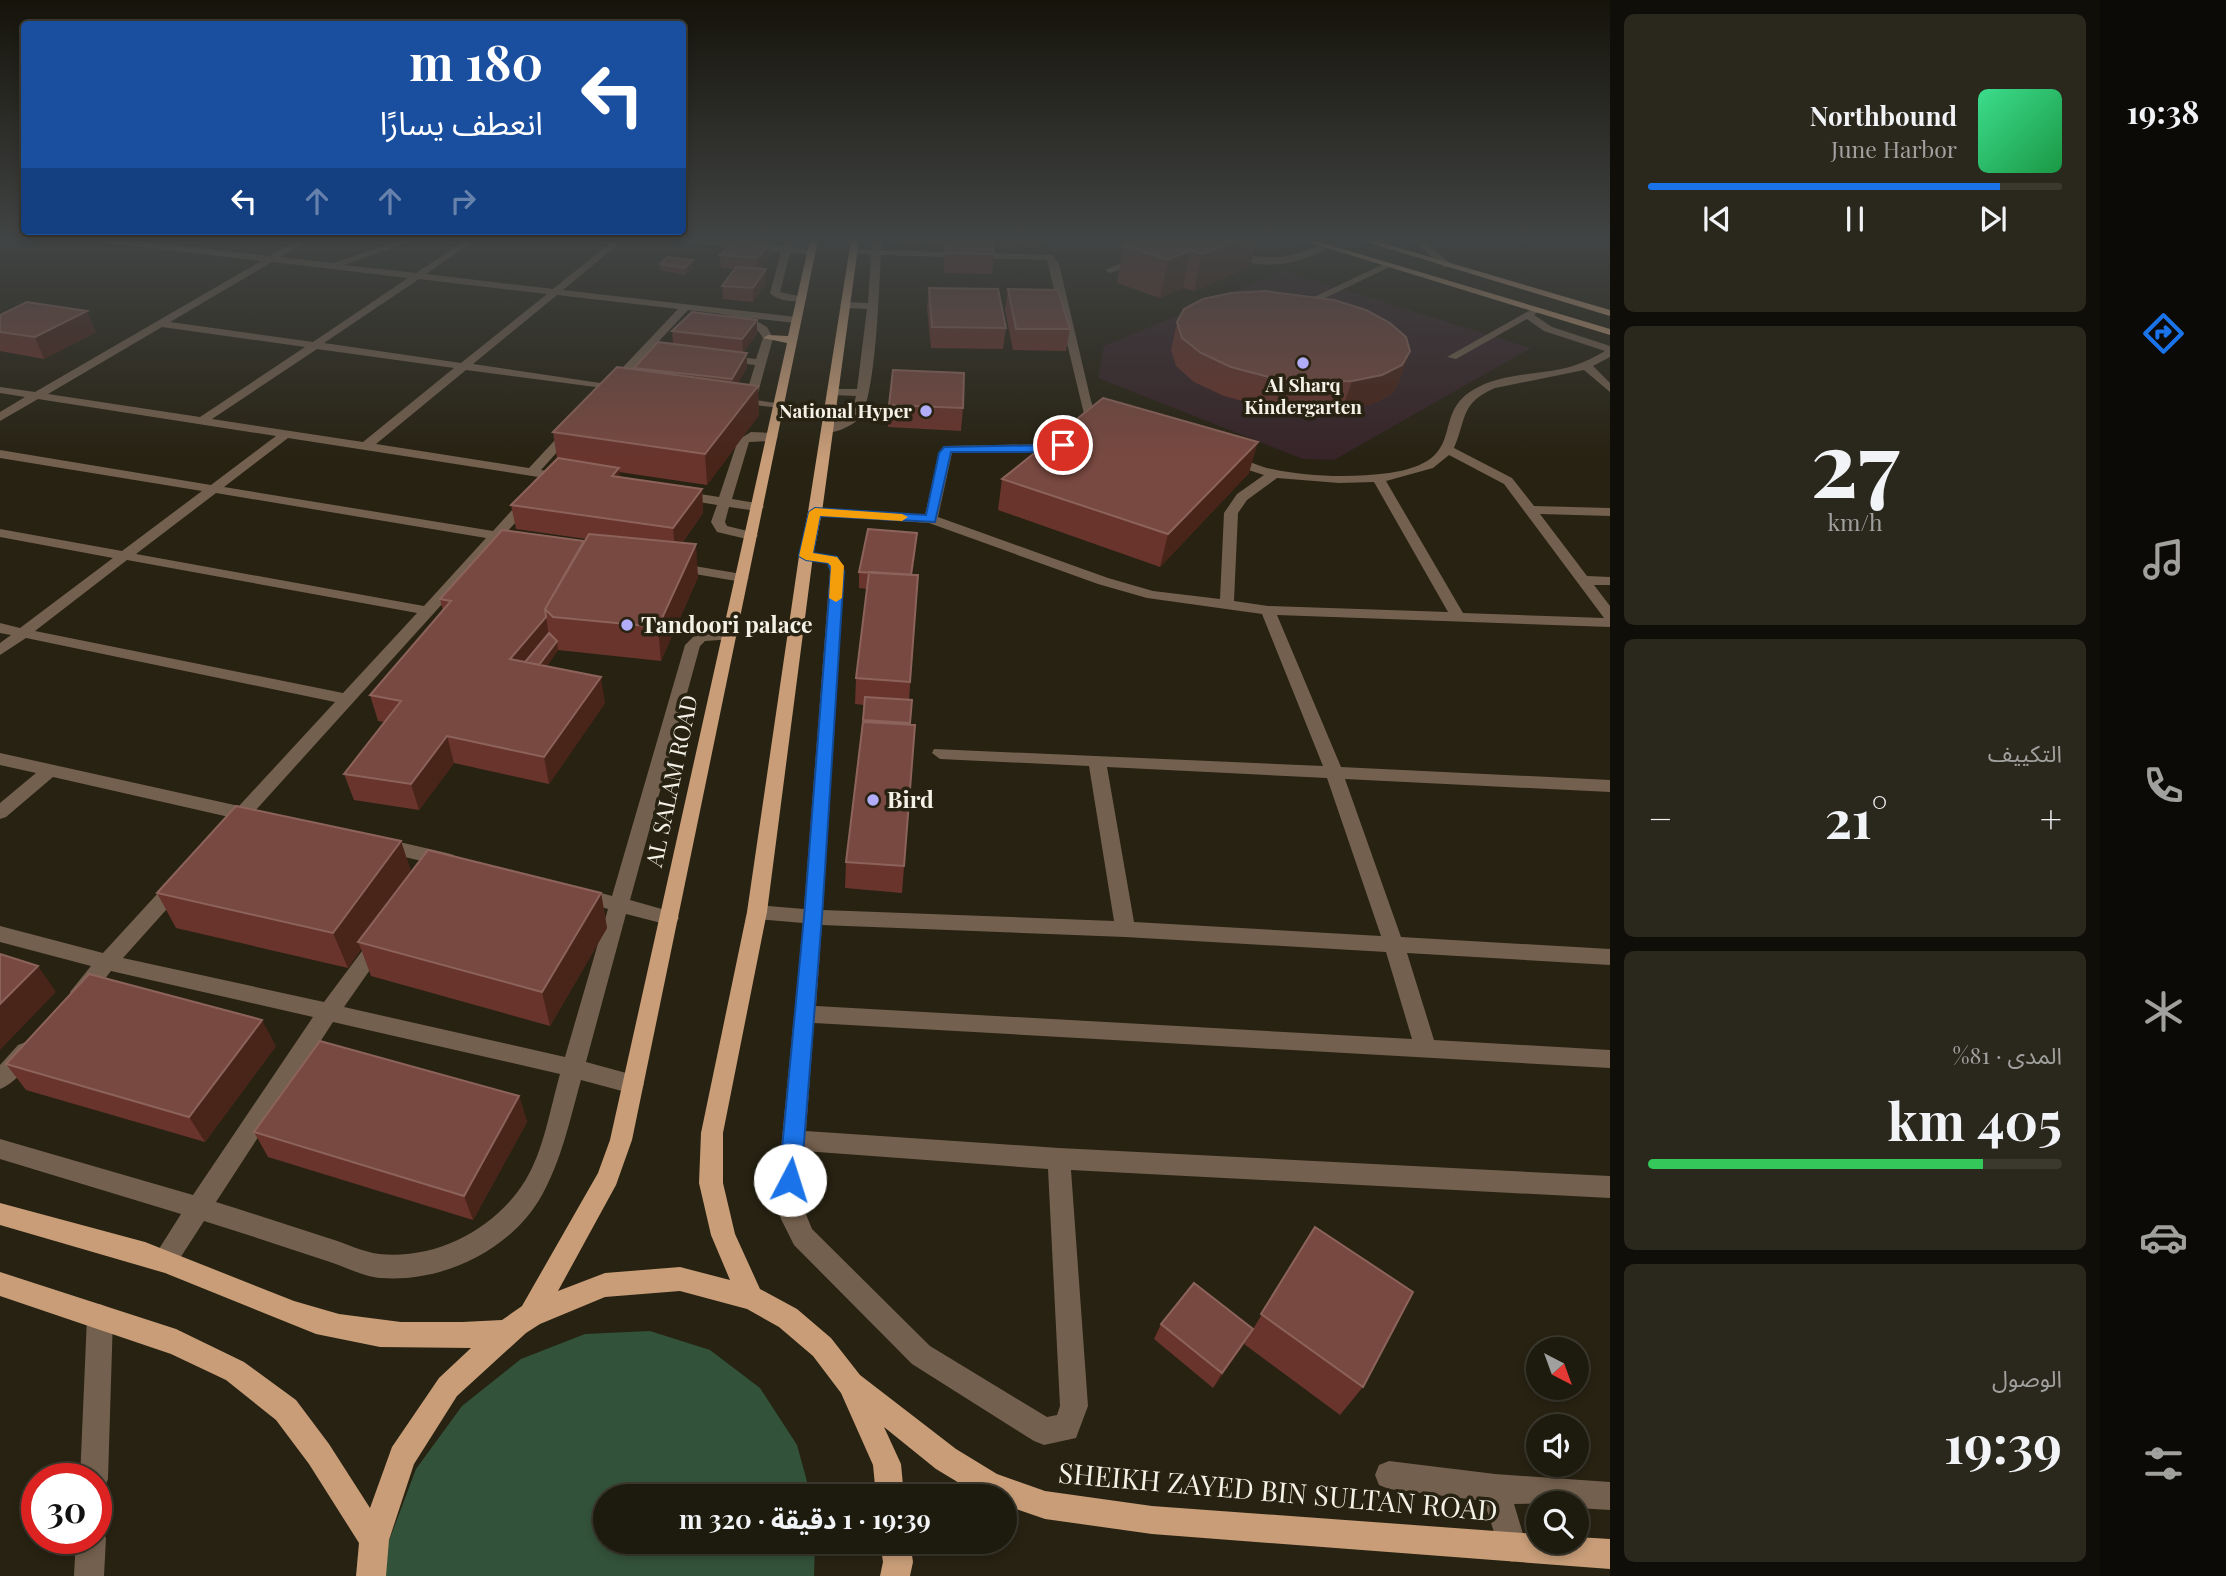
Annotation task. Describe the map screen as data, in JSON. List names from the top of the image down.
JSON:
{
  "streets": {
    "main road": ["AL SALAM ROAD", "SHEIKH ZAYED BIN SULTAN ROAD"]
  },
  "places": [
    "Al Sharq Kindergarten",
    "National Hyper",
    "Tandoori palace",
    "Bird"
  ],
  "north": "bottom right",
  "page": {
    "tabs": "19:38",
    "turn": ["180 m", "انعطف يسارًا"],
    "song": ["Northbound", "June Harbor"],
    "tile": [
      ["27", "km/h"],
      "التكييف",
      ["المدى · 81%", "405 km"],
      ["الوصول", "19:39"]
    ],
    "heat": ["−", "21°", "+"],
    "limit": "30",
    "trip": "19:39 · 1 دقيقة · 320 m"
  }
}
